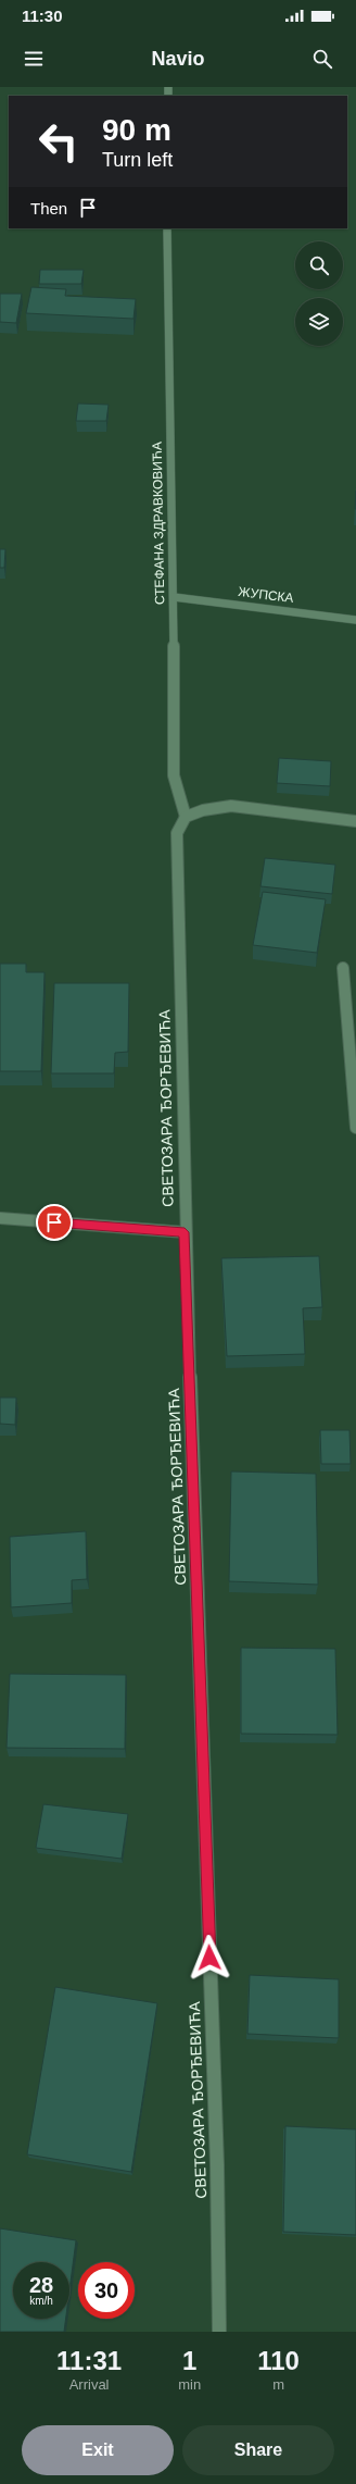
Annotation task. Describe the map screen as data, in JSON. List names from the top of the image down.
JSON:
{
  "streets": {
    "street": ["СТЕФАНА ЗДРАВКОВИЋА", "ЖУПСКА", "СВЕТОЗАРА ЂОРЂЕВИЋА"]
  },
  "crossings": [
    ["СТЕФАНА ЗДРАВКОВИЋА", "ЖУПСКА"],
    ["СТЕФАНА ЗДРАВКОВИЋА", "СВЕТОЗАРА ЂОРЂЕВИЋА"]
  ],
  "page": {
    "status": "11:30",
    "header": "Navio",
    "turn": ["90 m", "Turn left"],
    "then": "Then",
    "speed": "28 km/h",
    "limit": "30",
    "eta": [
      "11:31",
      "Arrival",
      "1",
      "min",
      "110",
      "m"
    ],
    "buttons": ["Exit", "Share"]
  }
}
